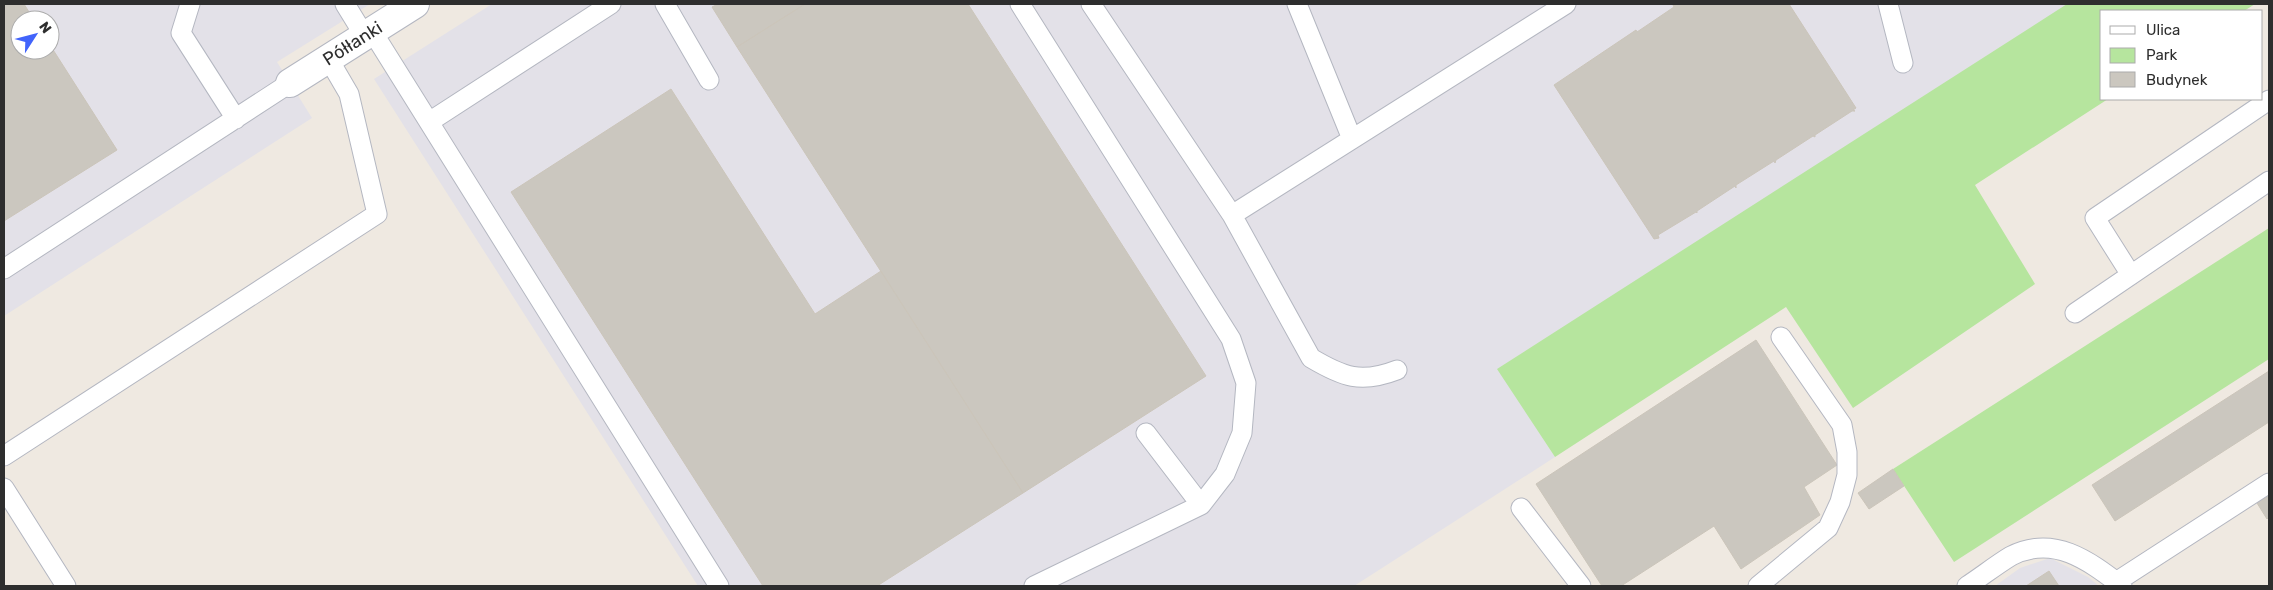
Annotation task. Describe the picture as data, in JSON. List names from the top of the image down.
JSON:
{
  "streets": {
    "street": ["Półłanki"]
  },
  "legend": ["Ulica", "Park", "Budynek"],
  "north": "top right"
}
